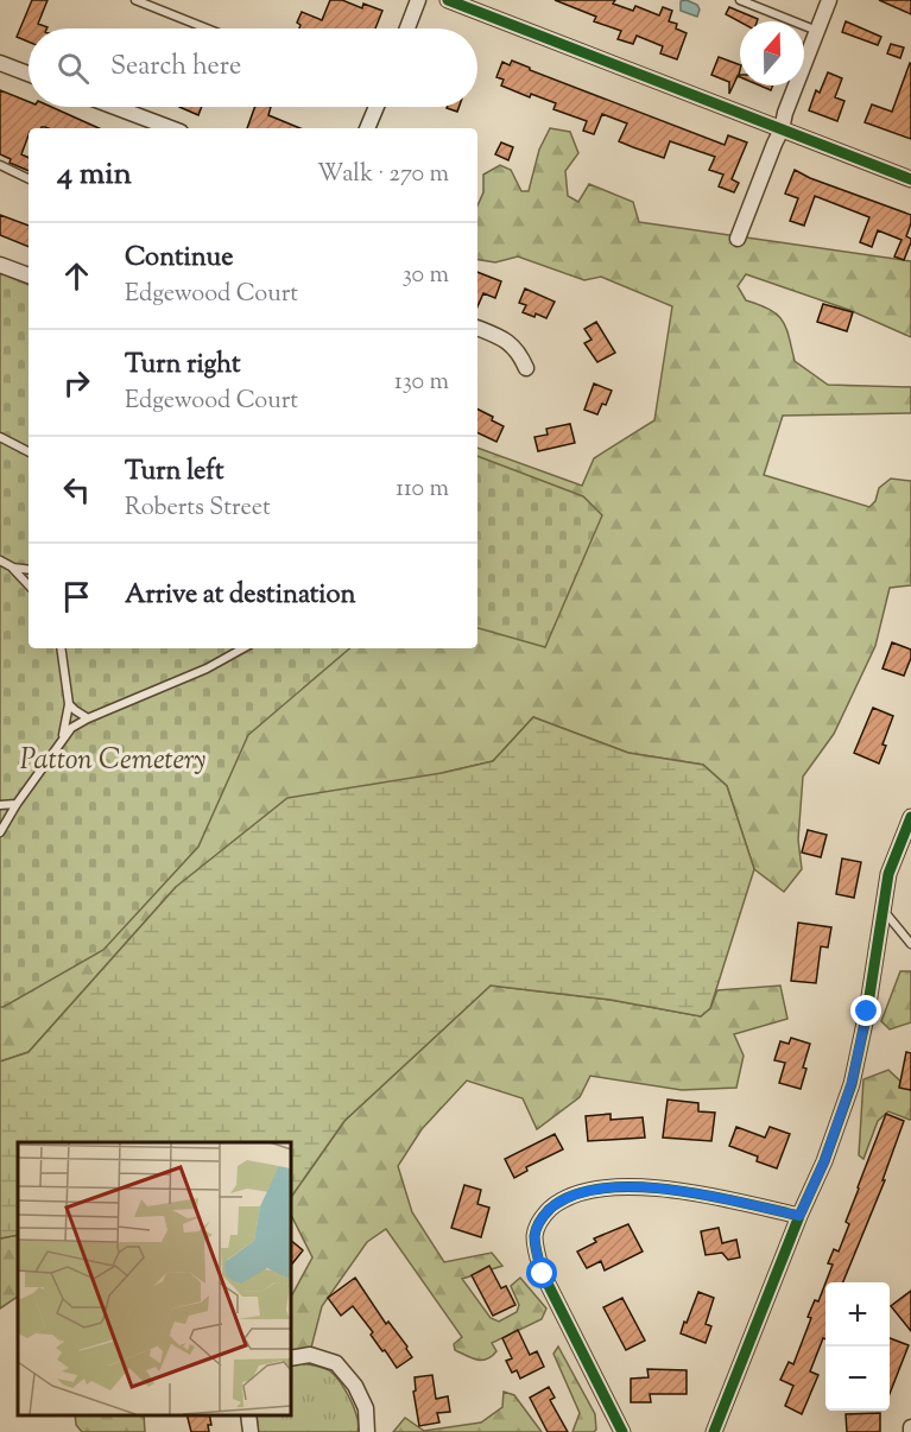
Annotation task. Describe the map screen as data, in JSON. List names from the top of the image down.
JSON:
{
  "parks": ["Patton Cemetery"],
  "north": "top",
  "page": {
    "search": "Search here",
    "heading": ["4 min", "Walk · 270 m"],
    "list": [
      ["Continue", "Edgewood Court", "30 m"],
      ["Turn right", "Edgewood Court", "130 m"],
      ["Turn left", "Roberts Street", "110 m"],
      "Arrive at destination"
    ],
    "map_buttons": ["+", "−"]
  }
}
